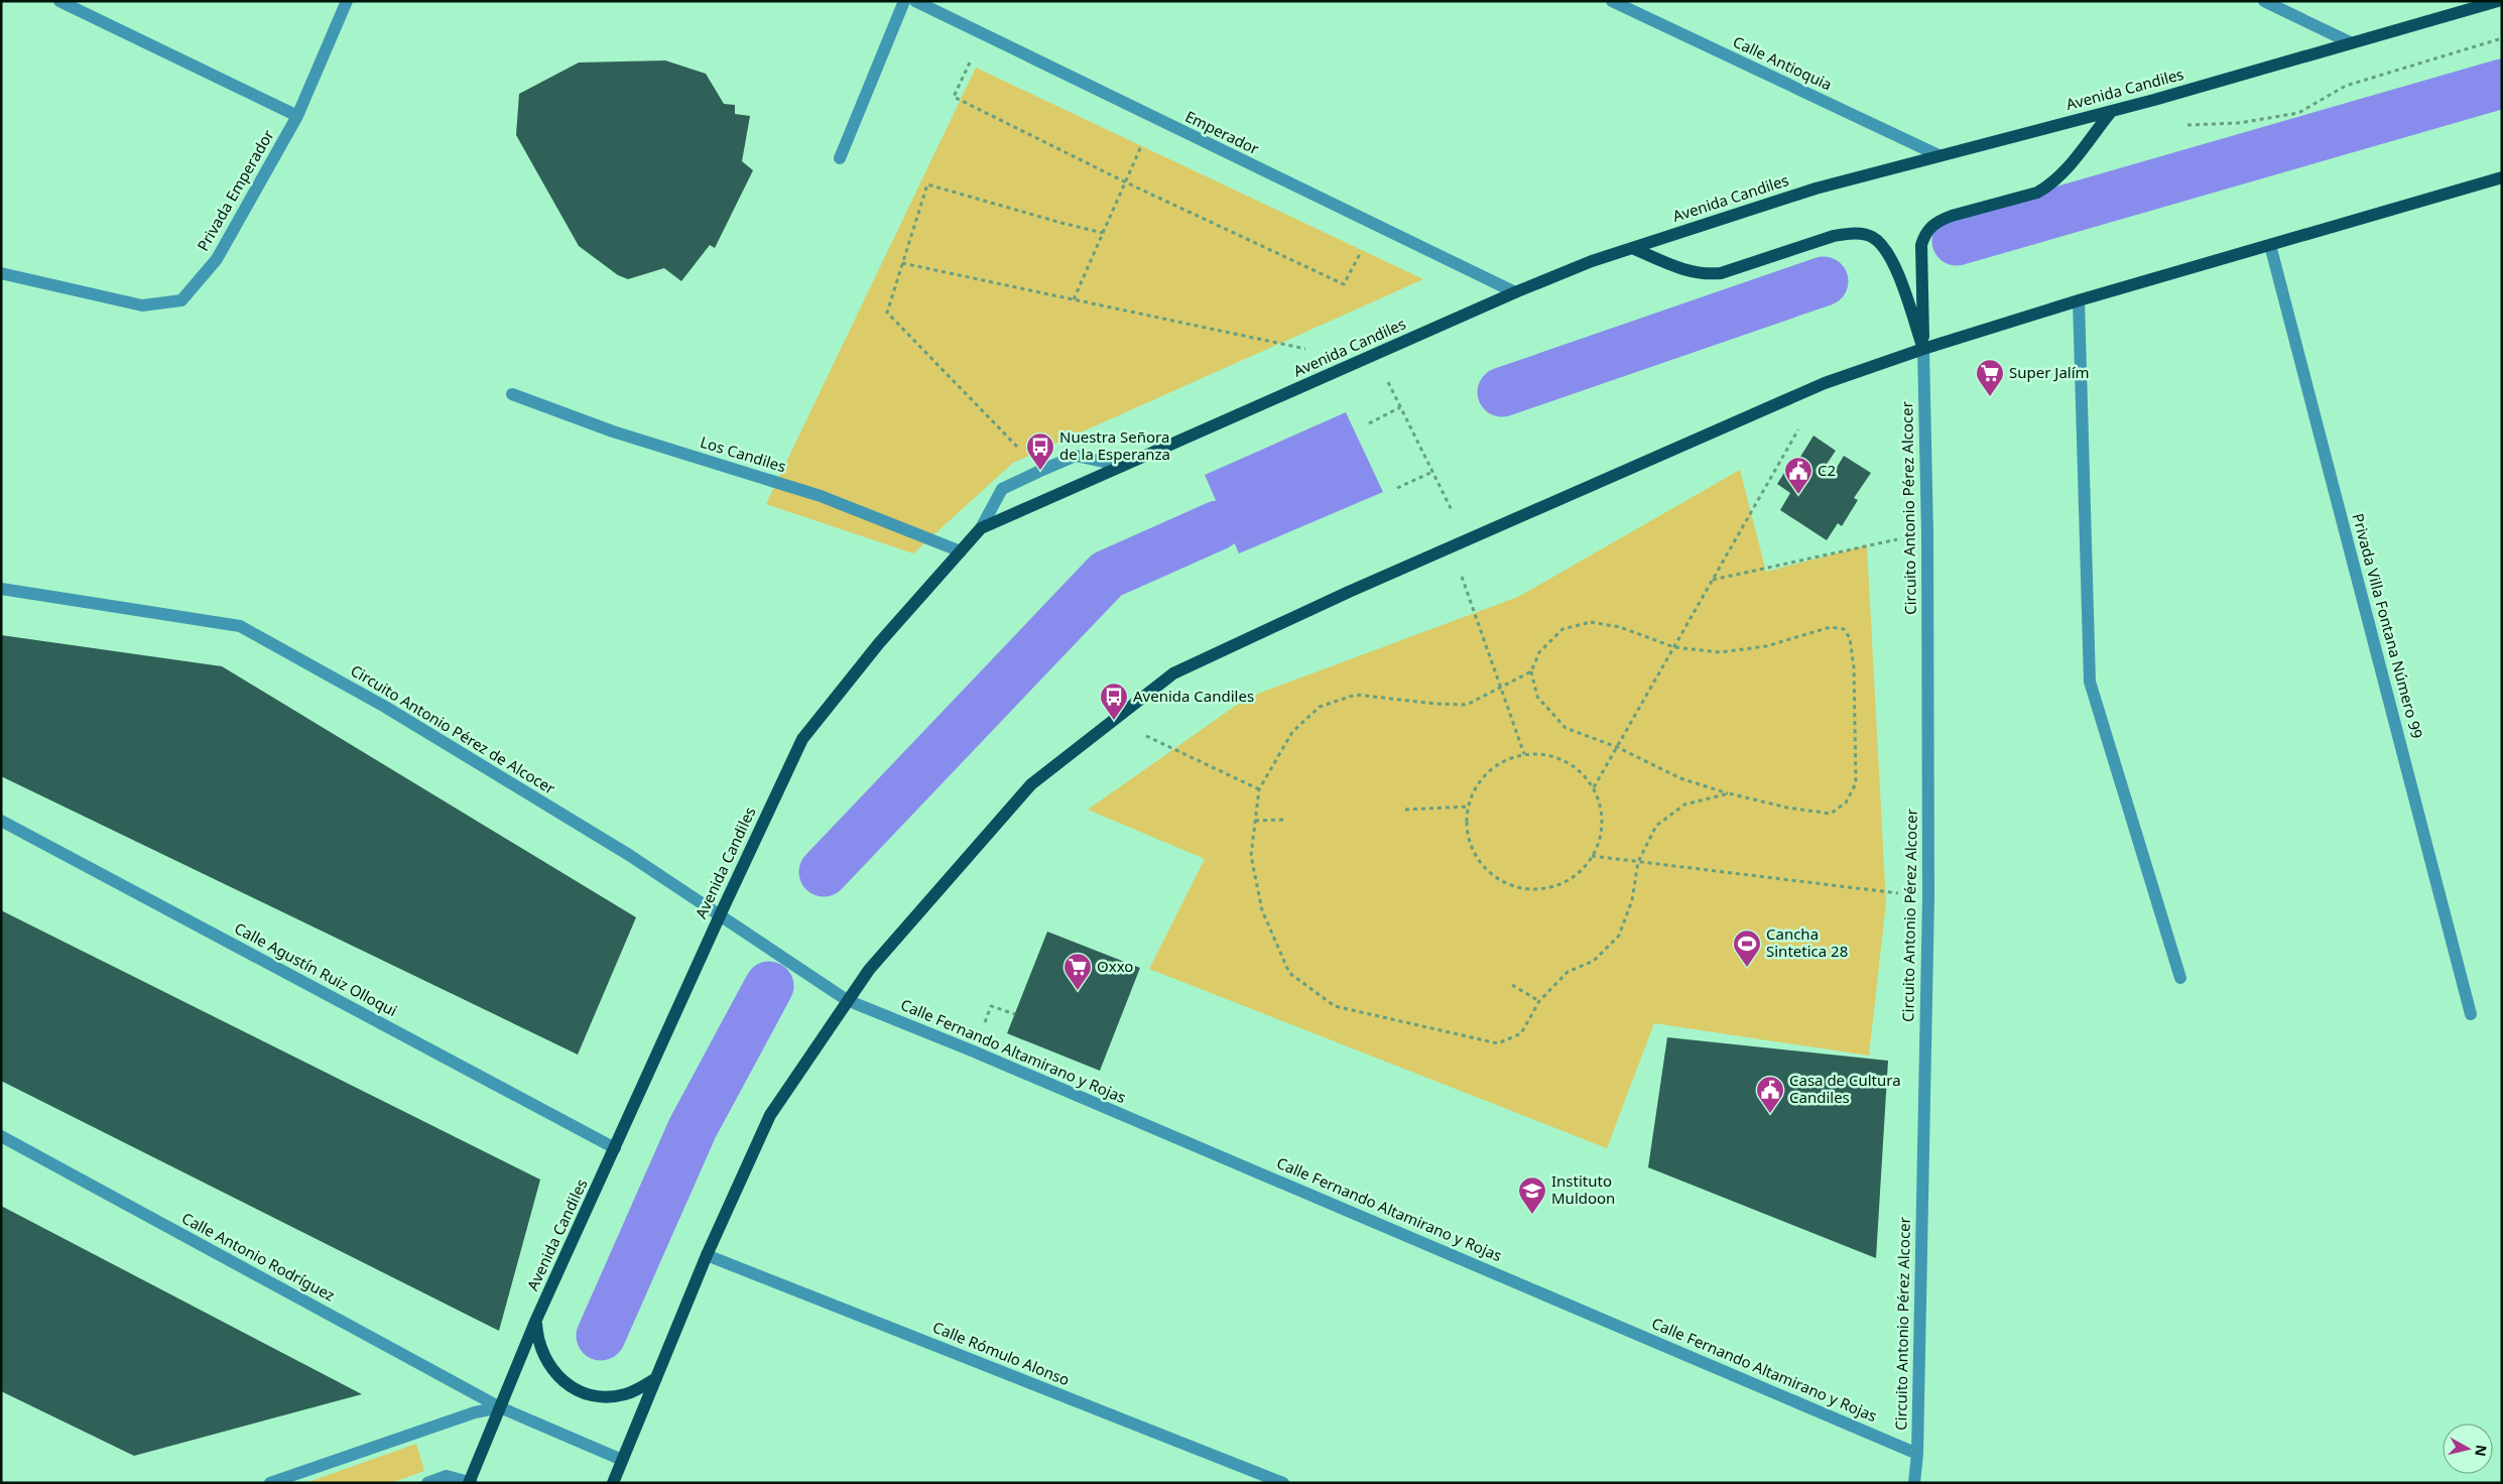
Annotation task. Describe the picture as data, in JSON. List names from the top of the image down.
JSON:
{
  "streets": {
    "main road": ["Avenida Candiles"],
    "street": [
      "Calle Antioquia",
      "Emperador",
      "Privada Emperador",
      "Los Candiles",
      "Circuito Antonio Pérez Alcocer",
      "Privada Villa Fontana Número 99",
      "Circuito Antonio Pérez de Alcocer",
      "Calle Agustín Ruiz Olloqui",
      "Calle Fernando Altamirano y Rojas",
      "Calle Antonio Rodríguez",
      "Calle Rómulo Alonso"
    ]
  },
  "crossings": [
    ["Calle Antioquia", "Avenida Candiles"],
    ["Avenida Candiles", "Emperador"],
    ["Avenida Candiles", "Los Candiles"],
    ["Avenida Candiles", "Circuito Antonio Pérez de Alcocer"],
    ["Avenida Candiles", "Calle Agustín Ruiz Olloqui"],
    ["Avenida Candiles", "Calle Antonio Rodríguez"],
    ["Circuito Antonio Pérez Alcocer", "Calle Fernando Altamirano y Rojas"],
    ["Circuito Antonio Pérez de Alcocer", "Calle Fernando Altamirano y Rojas"]
  ],
  "places": {
    "supermarket": ["Super Jalím", "Oxxo"],
    "bus stop": ["Nuestra Señora de la Esperanza", "Avenida Candiles"],
    "public building": ["C2", "Casa de Cultura Candiles"],
    "sports": ["Cancha Sintetica 28"],
    "school or university": ["Instituto Muldoon"]
  },
  "north": "right"
}
